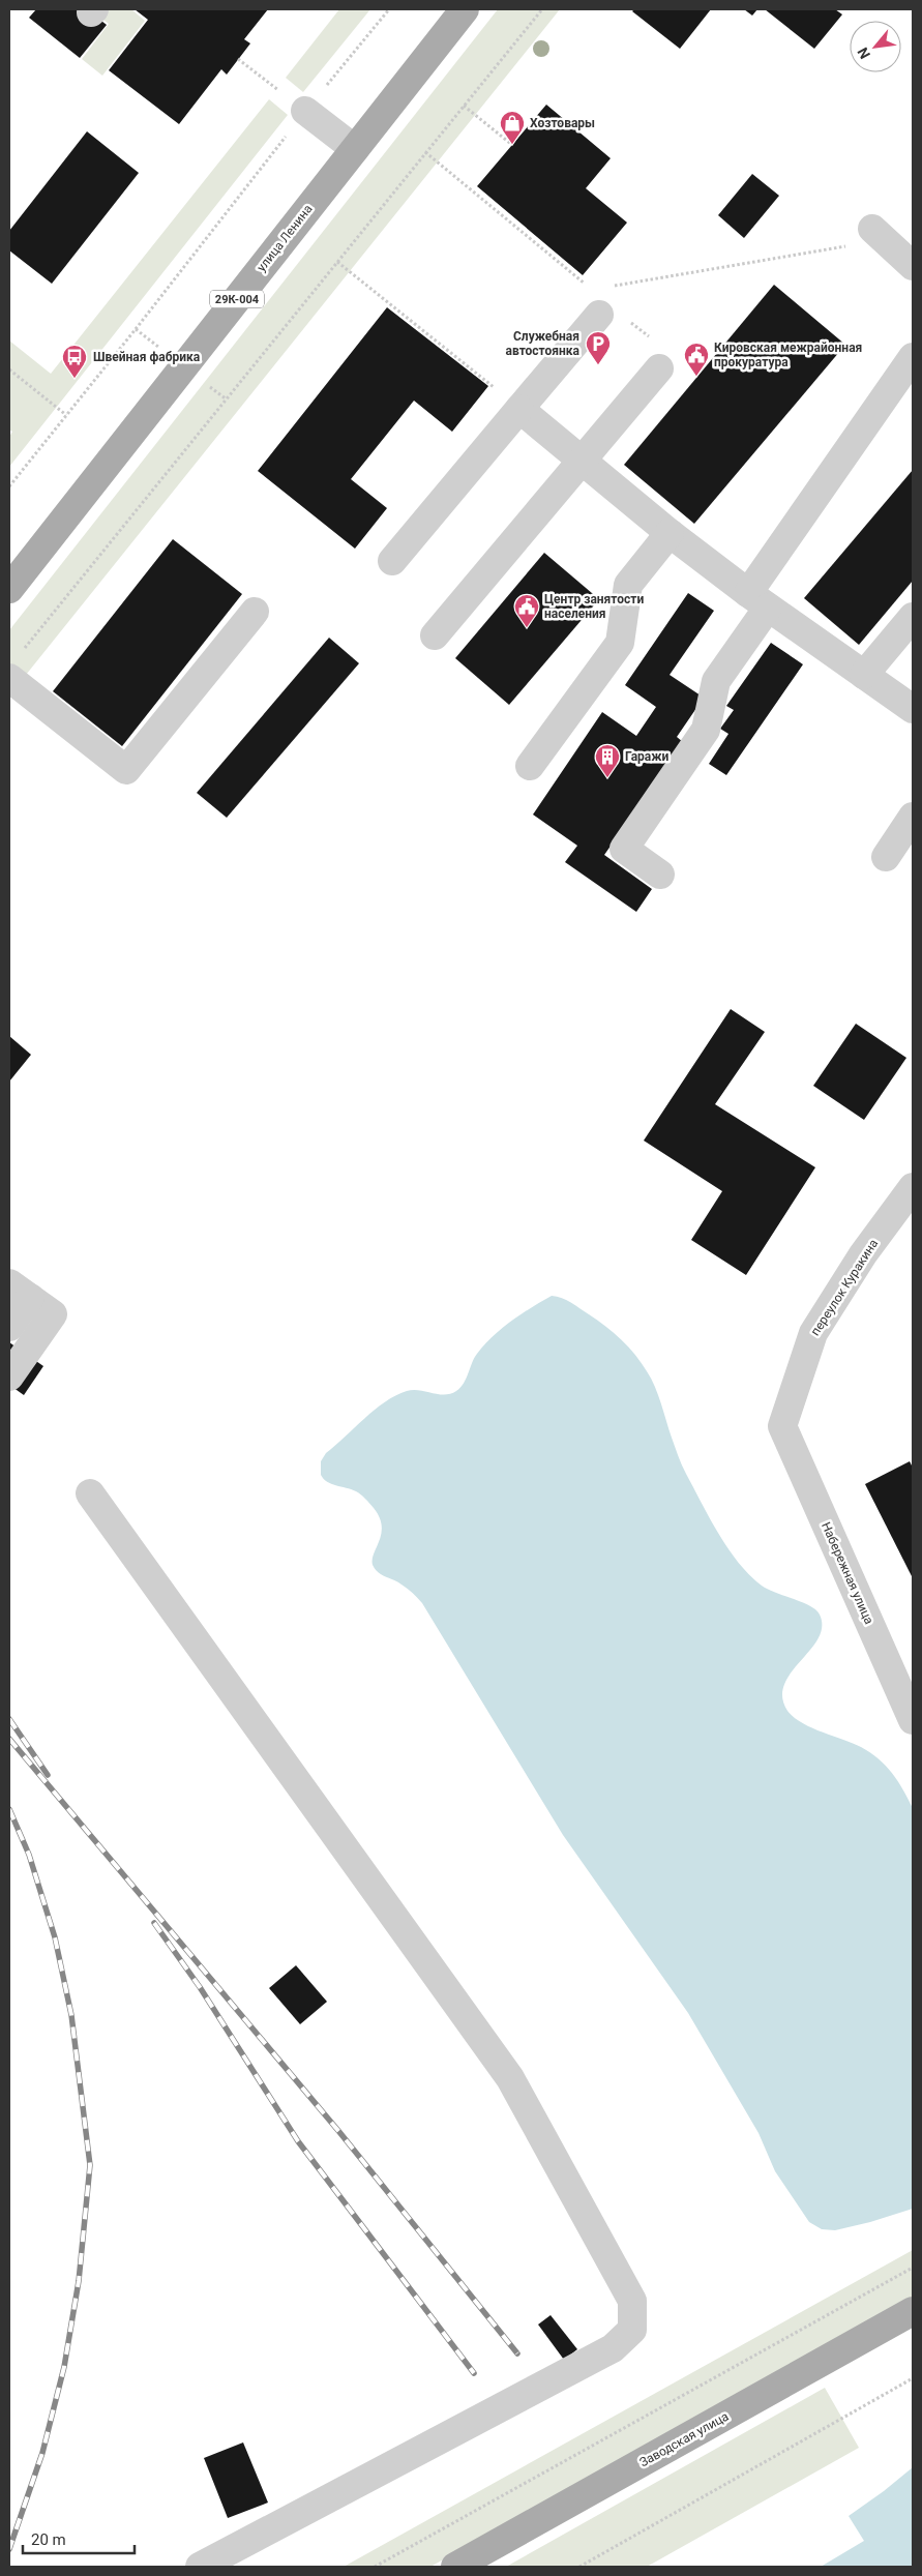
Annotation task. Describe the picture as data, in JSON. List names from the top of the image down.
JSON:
{
  "streets": {
    "main road": ["улица Ленина", "29К-004", "Заводская улица"],
    "street": ["переулок Куракина", "Набережная улица"]
  },
  "crossings": [
    ["переулок Куракина", "Набережная улица"]
  ],
  "places": {
    "shop": ["Хозтовары"],
    "parking": ["Служебная автостоянка"],
    "public building": ["Кировская межрайонная прокуратура", "Центр занятости населения"],
    "bus stop": ["Швейная фабрика"],
    "building": ["Гаражи"]
  },
  "scale_bar": "20 m",
  "north": "bottom left"
}
